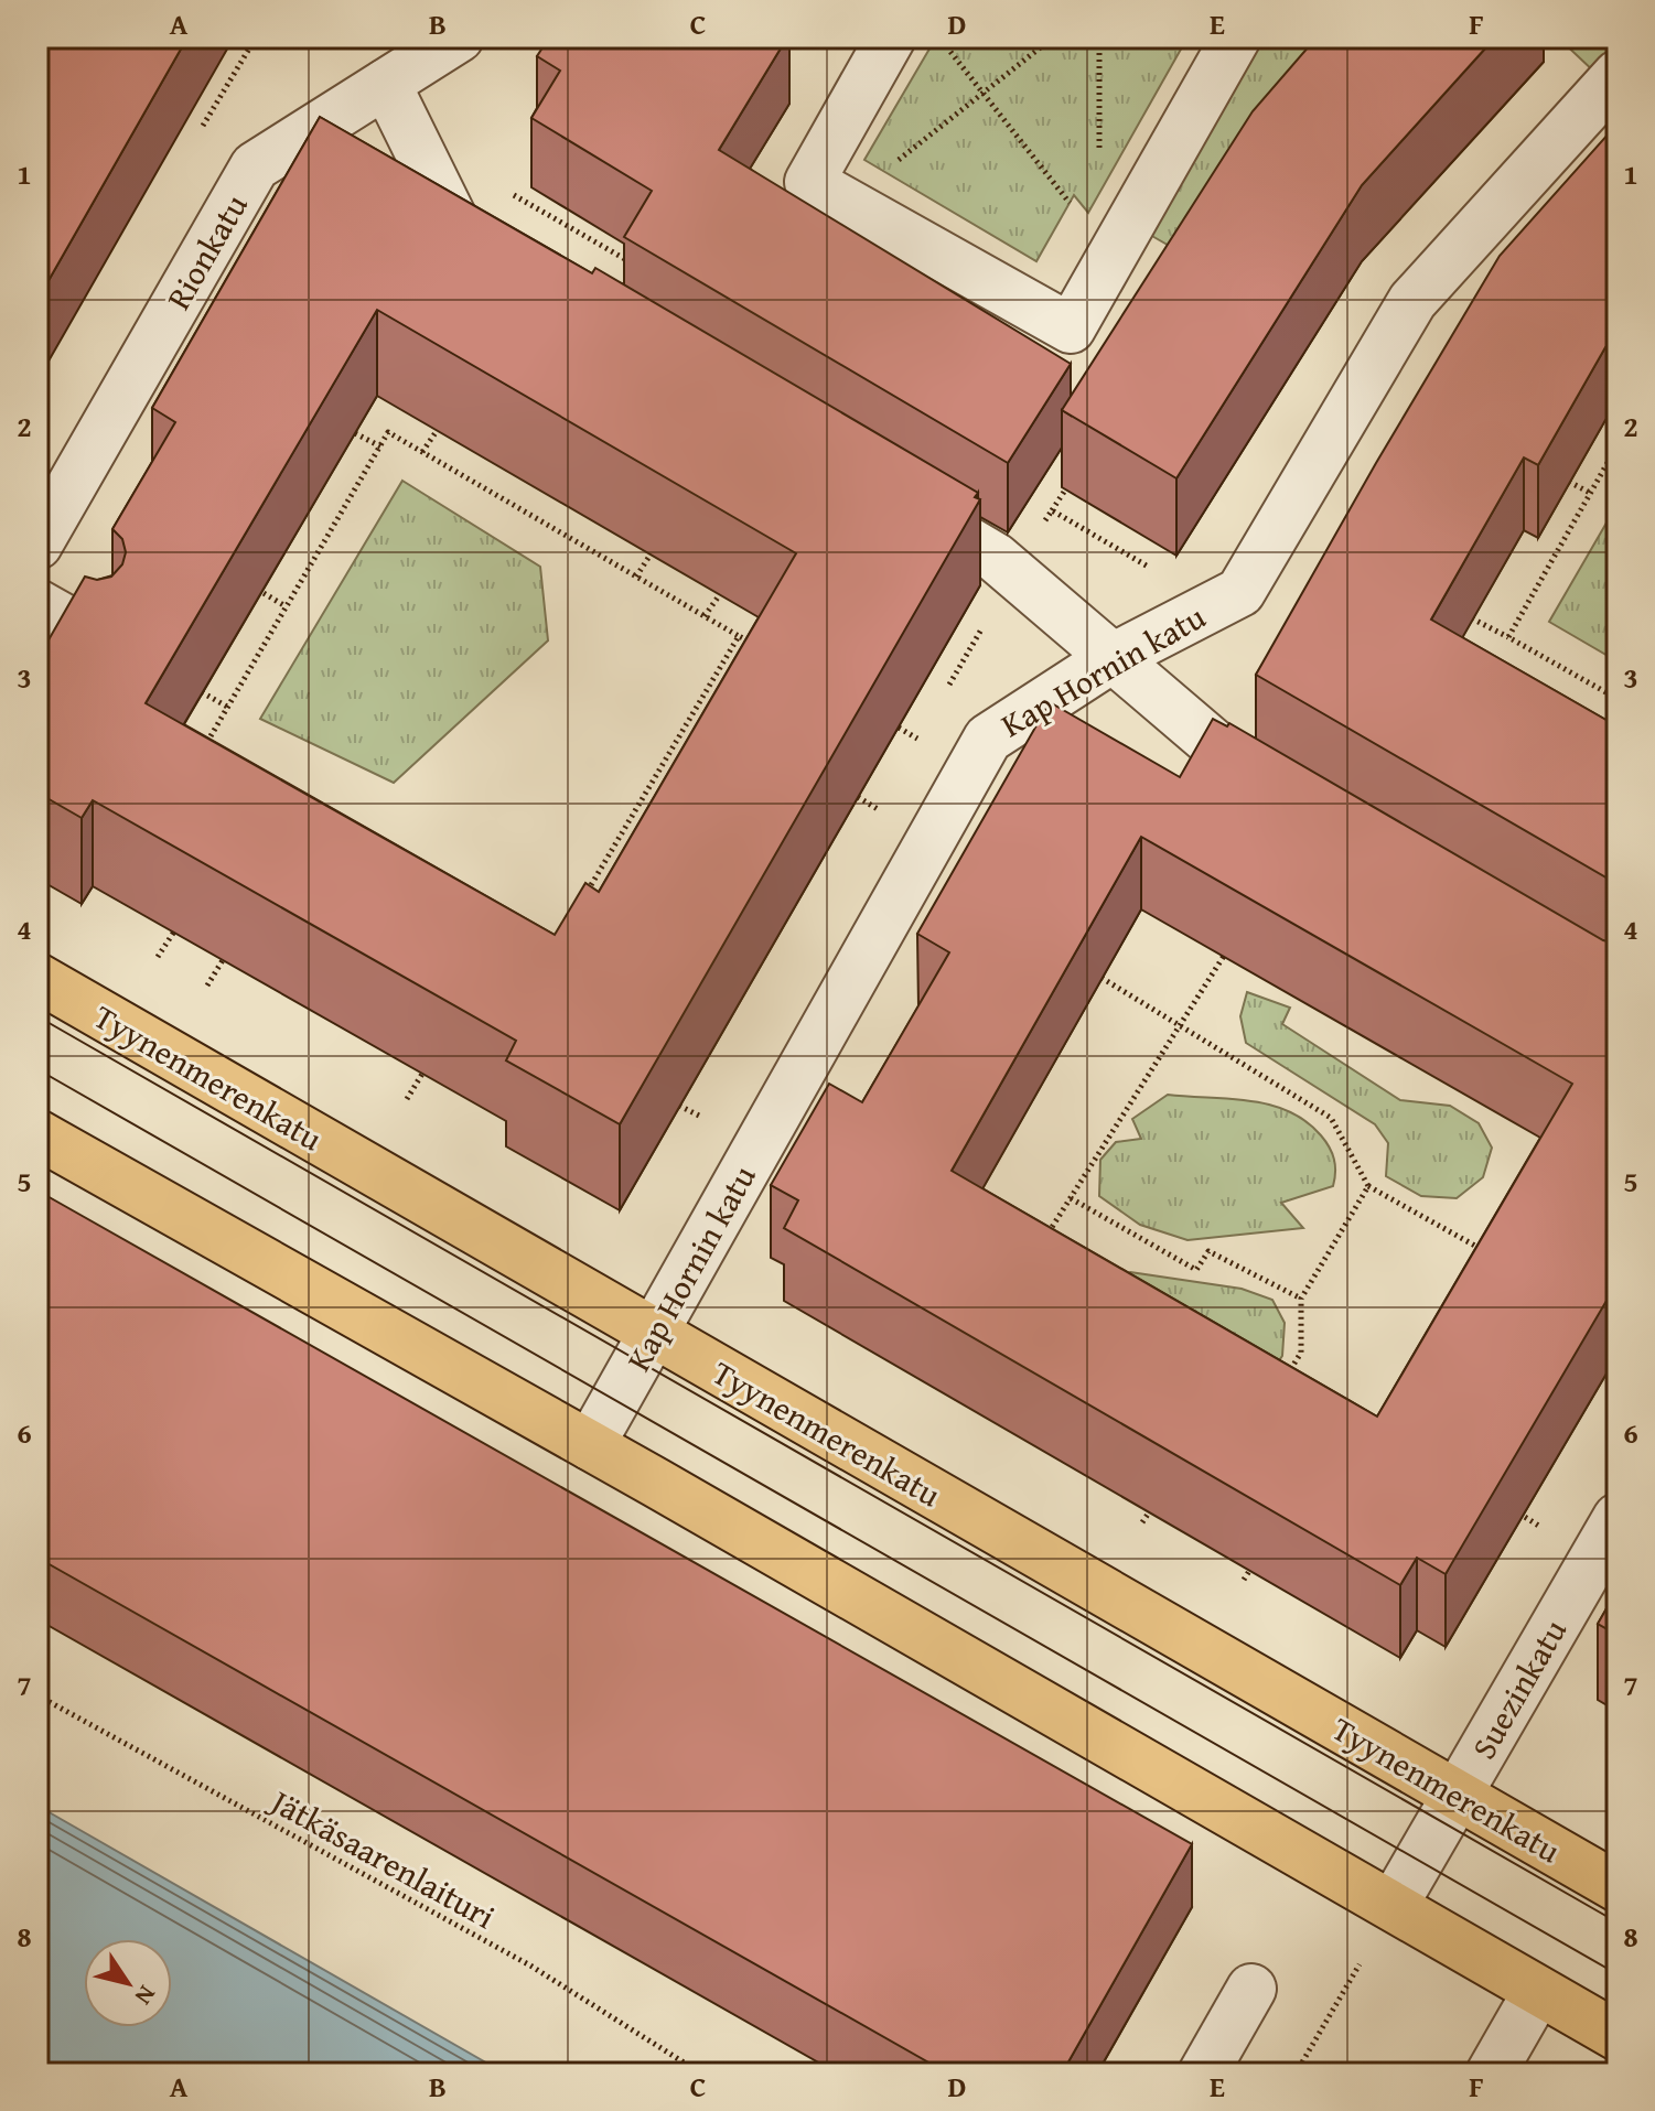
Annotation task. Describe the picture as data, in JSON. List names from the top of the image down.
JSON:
{
  "streets": {
    "main road": ["Tyynenmerenkatu"],
    "street": ["Rionkatu", "Kap Hornin katu", "Suezinkatu"],
    "path": ["Jätkäsaarenlaituri"]
  },
  "crossings": [
    ["Kap Hornin katu", "Tyynenmerenkatu"],
    ["Tyynenmerenkatu", "Suezinkatu"]
  ],
  "north": "bottom right",
  "grid": {
    "columns": [
      "A",
      "B",
      "C",
      "D",
      "E",
      "F"
    ],
    "rows": [
      "1",
      "2",
      "3",
      "4",
      "5",
      "6",
      "7",
      "8"
    ]
  }
}
